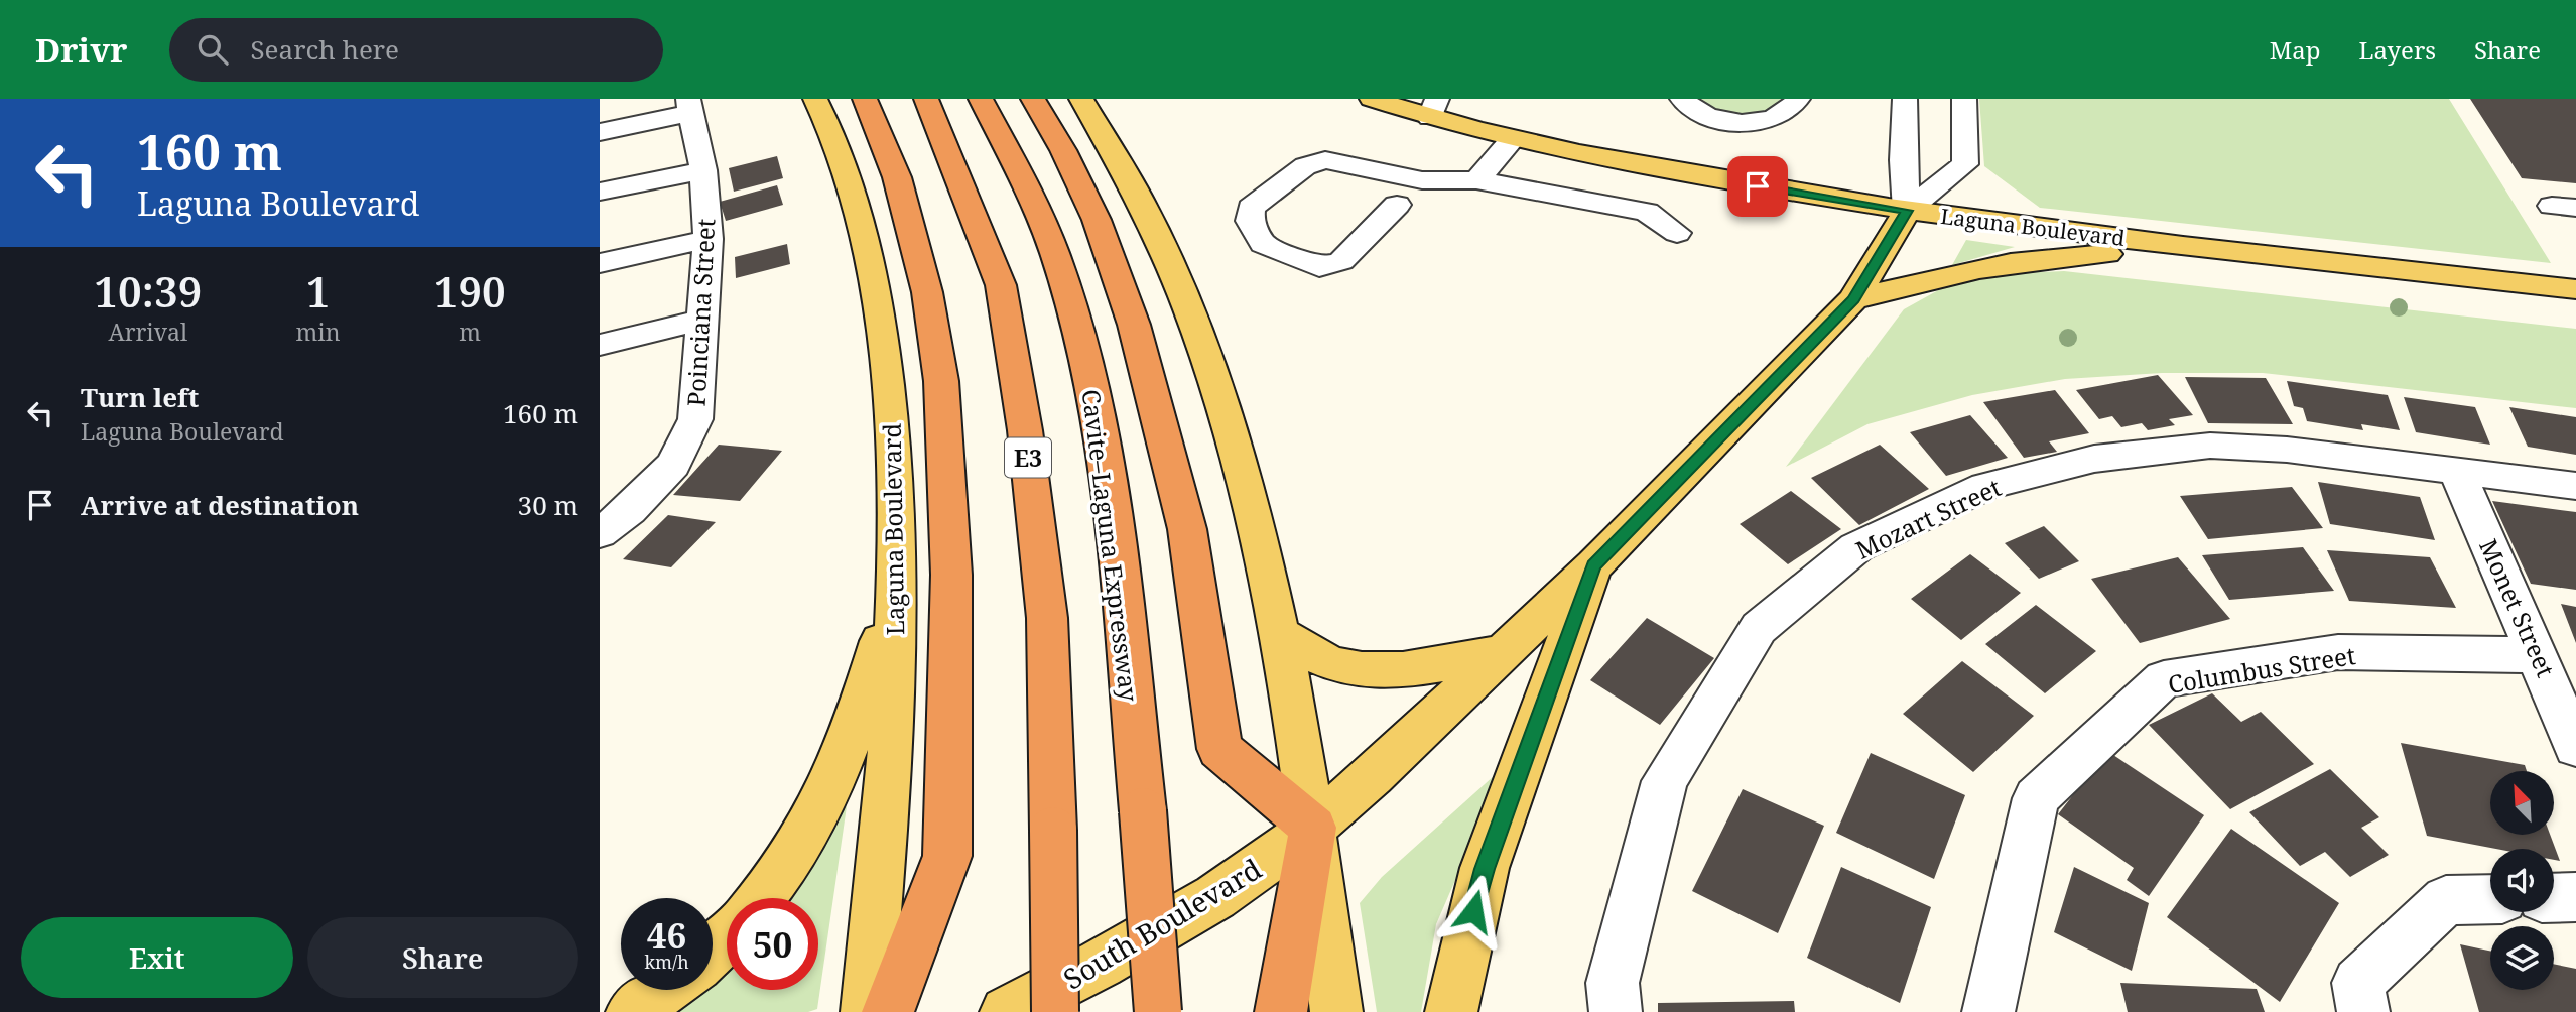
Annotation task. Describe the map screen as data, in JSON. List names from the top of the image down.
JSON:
{
  "streets": {
    "highway": ["E3", "Cavite–Laguna Expressway"],
    "main road": ["Laguna Boulevard", "South Boulevard"],
    "street": [
      "Poinciana Street",
      "Mozart Street",
      "Monet Street",
      "Columbus Street"
    ]
  },
  "crossings": [
    ["Laguna Boulevard", "South Boulevard"],
    ["Mozart Street", "Monet Street"],
    ["Monet Street", "Columbus Street"]
  ],
  "north": "top left",
  "page": {
    "header": "Drivr",
    "search": "Search here",
    "nav": ["Map", "Layers", "Share"],
    "turn": ["160 m", "Laguna Boulevard"],
    "eta": [
      "10:39",
      "Arrival",
      "1",
      "min",
      "190",
      "m"
    ],
    "list": [
      {
        "name": "Turn left",
        "note": "Laguna Boulevard",
        "value": "160 m"
      },
      {
        "name": "Arrive at destination",
        "value": "30 m"
      }
    ],
    "speed": "46 km/h",
    "limit": "50",
    "buttons": ["Exit", "Share"]
  }
}
